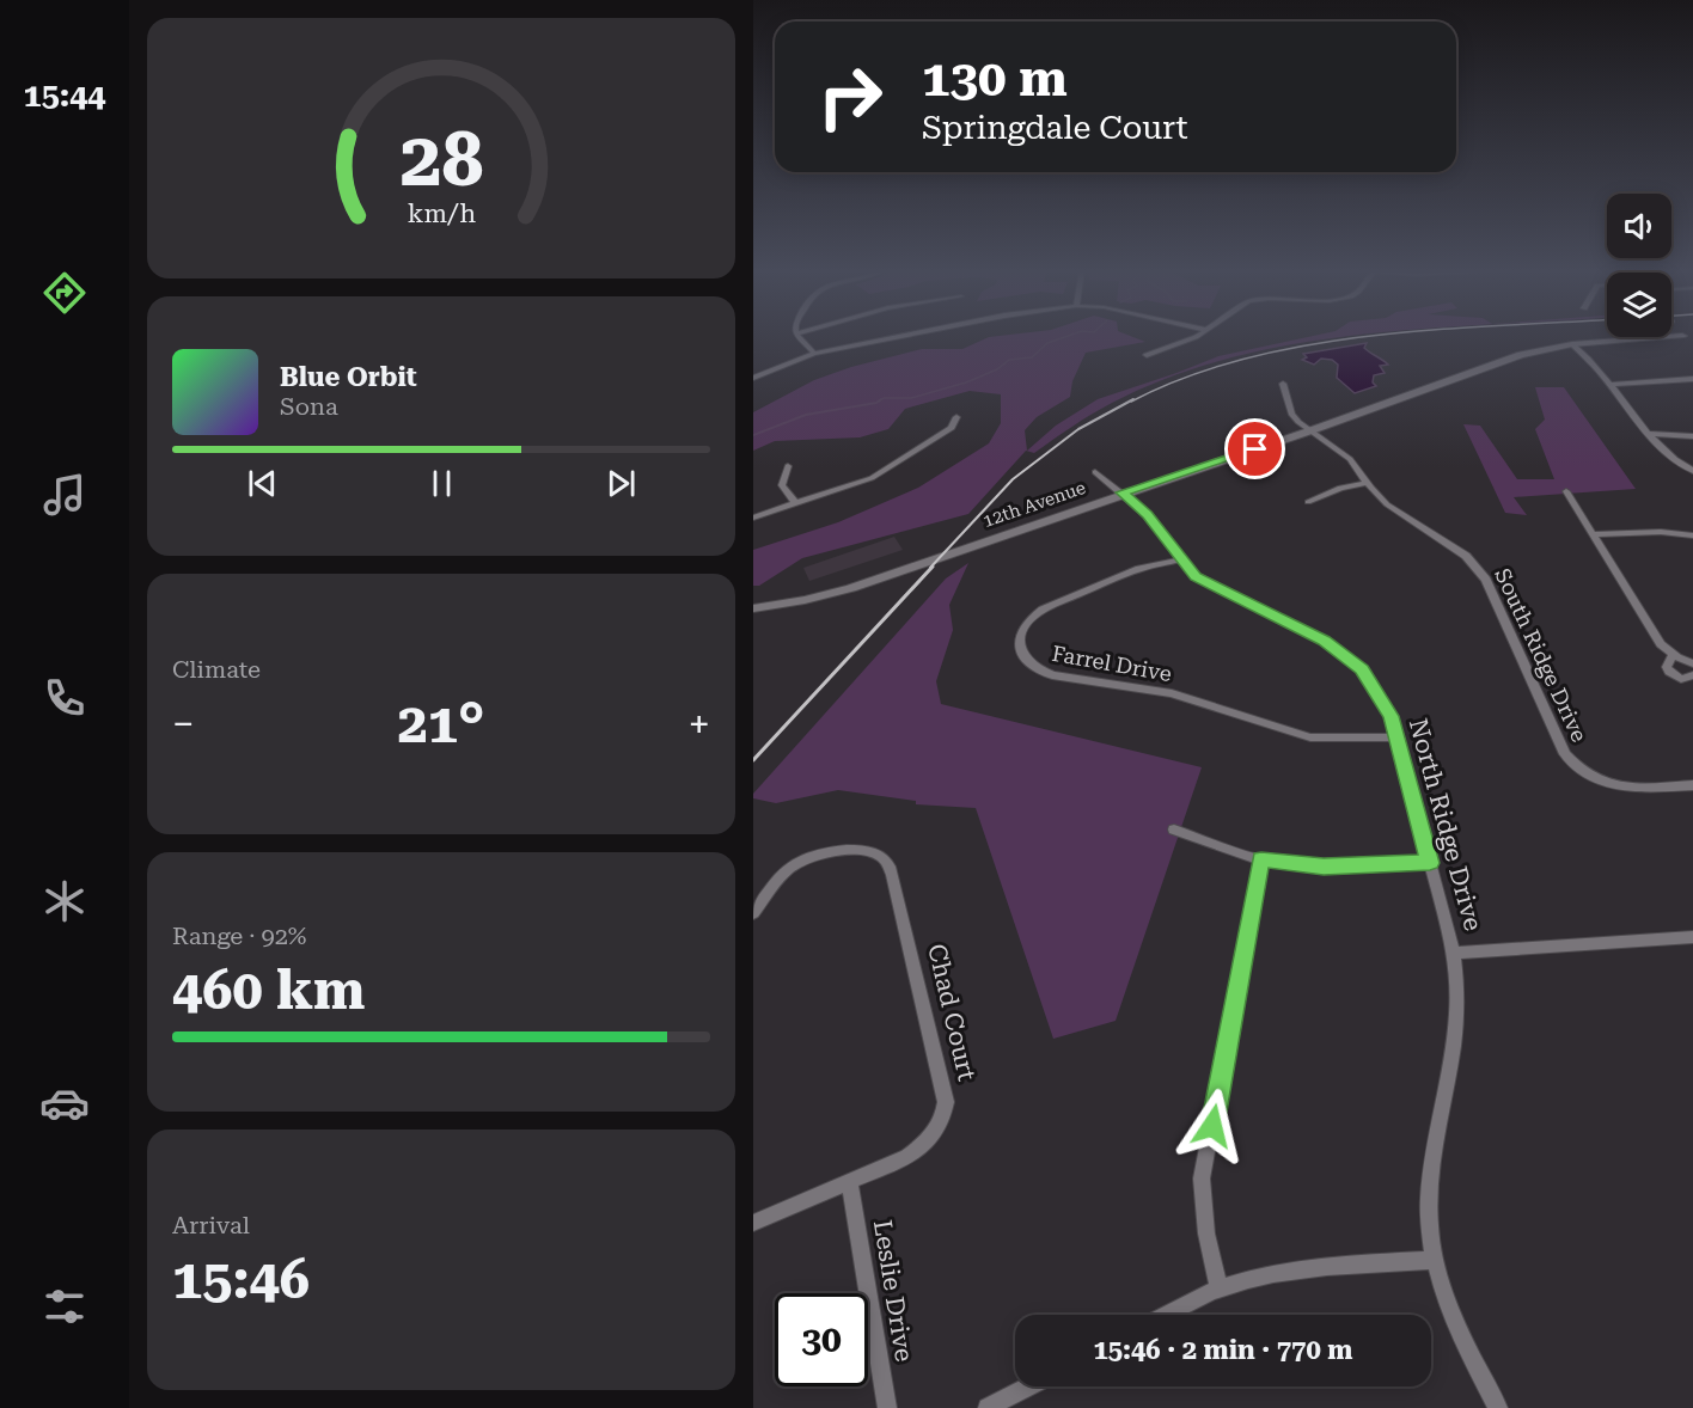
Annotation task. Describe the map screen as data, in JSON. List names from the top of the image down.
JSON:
{
  "streets": {
    "street": [
      "12th Avenue",
      "South Ridge Drive",
      "Farrel Drive",
      "North Ridge Drive",
      "Chad Court",
      "Leslie Drive"
    ]
  },
  "crossings": [
    ["12th Avenue", "South Ridge Drive"],
    ["12th Avenue", "North Ridge Drive"],
    ["Farrel Drive", "North Ridge Drive"],
    ["Chad Court", "Leslie Drive"]
  ],
  "page": {
    "tabs": "15:44",
    "turn": ["130 m", "Springdale Court"],
    "song": ["Blue Orbit", "Sona"],
    "tile": [
      "Climate",
      ["Range · 92%", "460 km"],
      ["Arrival", "15:46"]
    ],
    "heat": ["−", "21°", "+"],
    "limit": "30",
    "trip": "15:46 · 2 min · 770 m",
    "gauge": ["28", "km/h"]
  }
}
